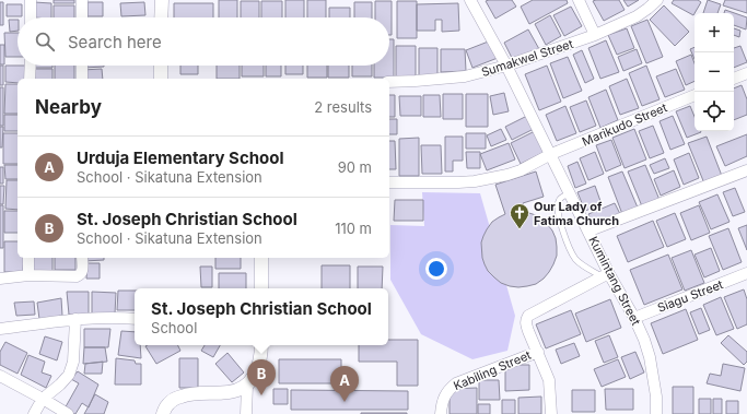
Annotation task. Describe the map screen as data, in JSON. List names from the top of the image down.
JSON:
{
  "streets": {
    "street": [
      "Sumakwel Street",
      "Marikudo Street",
      "Kumintang Street",
      "Siagu Street",
      "Kabiling Street"
    ]
  },
  "crossings": [
    ["Sumakwel Street", "Kumintang Street"],
    ["Marikudo Street", "Kumintang Street"],
    ["Kumintang Street", "Siagu Street"],
    ["Kumintang Street", "Kabiling Street"]
  ],
  "places": {
    "church": ["Our Lady of Fatima Church"]
  },
  "page": {
    "map_buttons": ["+", "−"],
    "search": "Search here",
    "heading": ["Nearby", "2 results"],
    "list": [
      {
        "mark": "A",
        "name": "Urduja Elementary School",
        "note": "School · Sikatuna Extension",
        "value": "90 m"
      },
      {
        "mark": "B",
        "name": "St. Joseph Christian School",
        "note": "School · Sikatuna Extension",
        "value": "110 m"
      }
    ],
    "popup": ["St. Joseph Christian School", "School"],
    "pins": ["B", "A"]
  }
}
